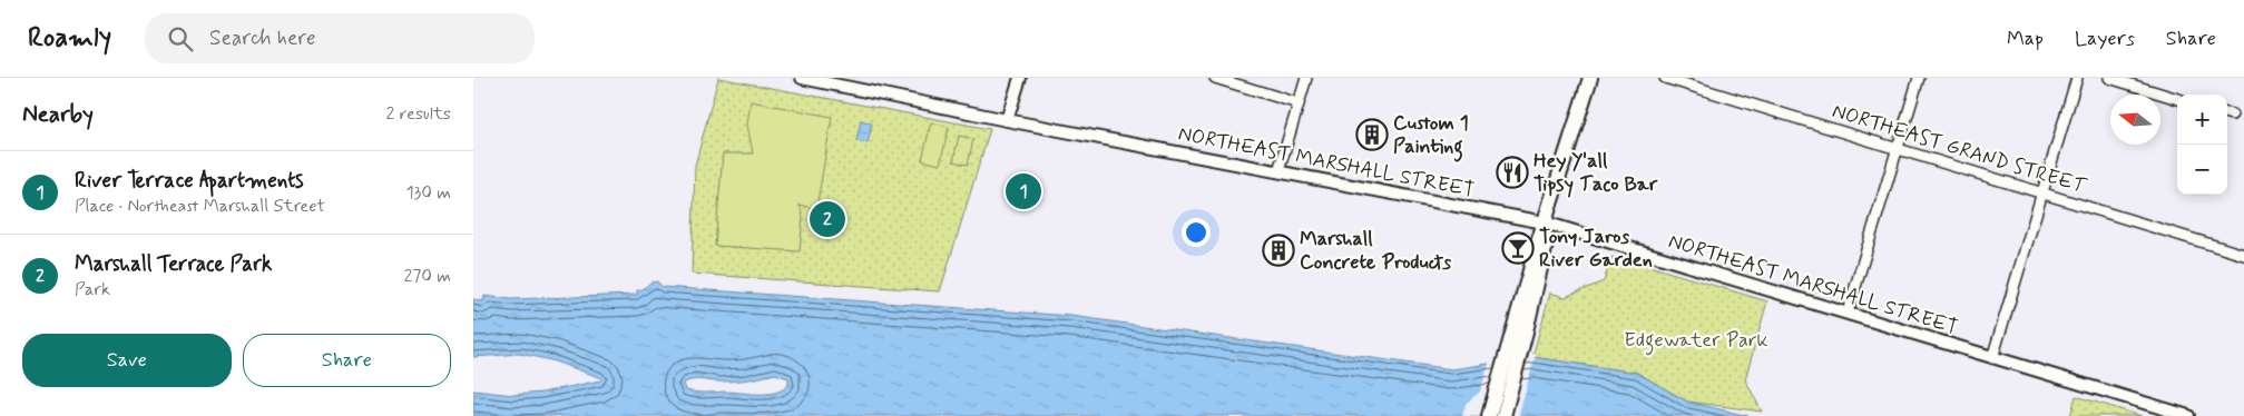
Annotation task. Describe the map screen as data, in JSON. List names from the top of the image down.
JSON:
{
  "streets": {
    "street": ["NORTHEAST GRAND STREET", "NORTHEAST MARSHALL STREET"]
  },
  "parks": ["Edgewater Park"],
  "places": {
    "building": ["Custom 1 Painting", "Marshall Concrete Products"],
    "restaurant": ["Hey Y'all Tipsy Taco Bar"],
    "bar": ["Tony Jaros River Garden"]
  },
  "north": "left",
  "page": {
    "header": "Roamly",
    "search": "Search here",
    "nav": ["Map", "Layers", "Share"],
    "heading": ["Nearby", "2 results"],
    "map_buttons": ["+", "−"],
    "list": [
      {
        "mark": "1",
        "name": "River Terrace Apartments",
        "note": "Place · Northeast Marshall Street",
        "value": "130 m"
      },
      {
        "mark": "2",
        "name": "Marshall Terrace Park",
        "note": "Park",
        "value": "270 m"
      }
    ],
    "pins": ["1", "2"],
    "buttons": ["Save", "Share"]
  }
}
